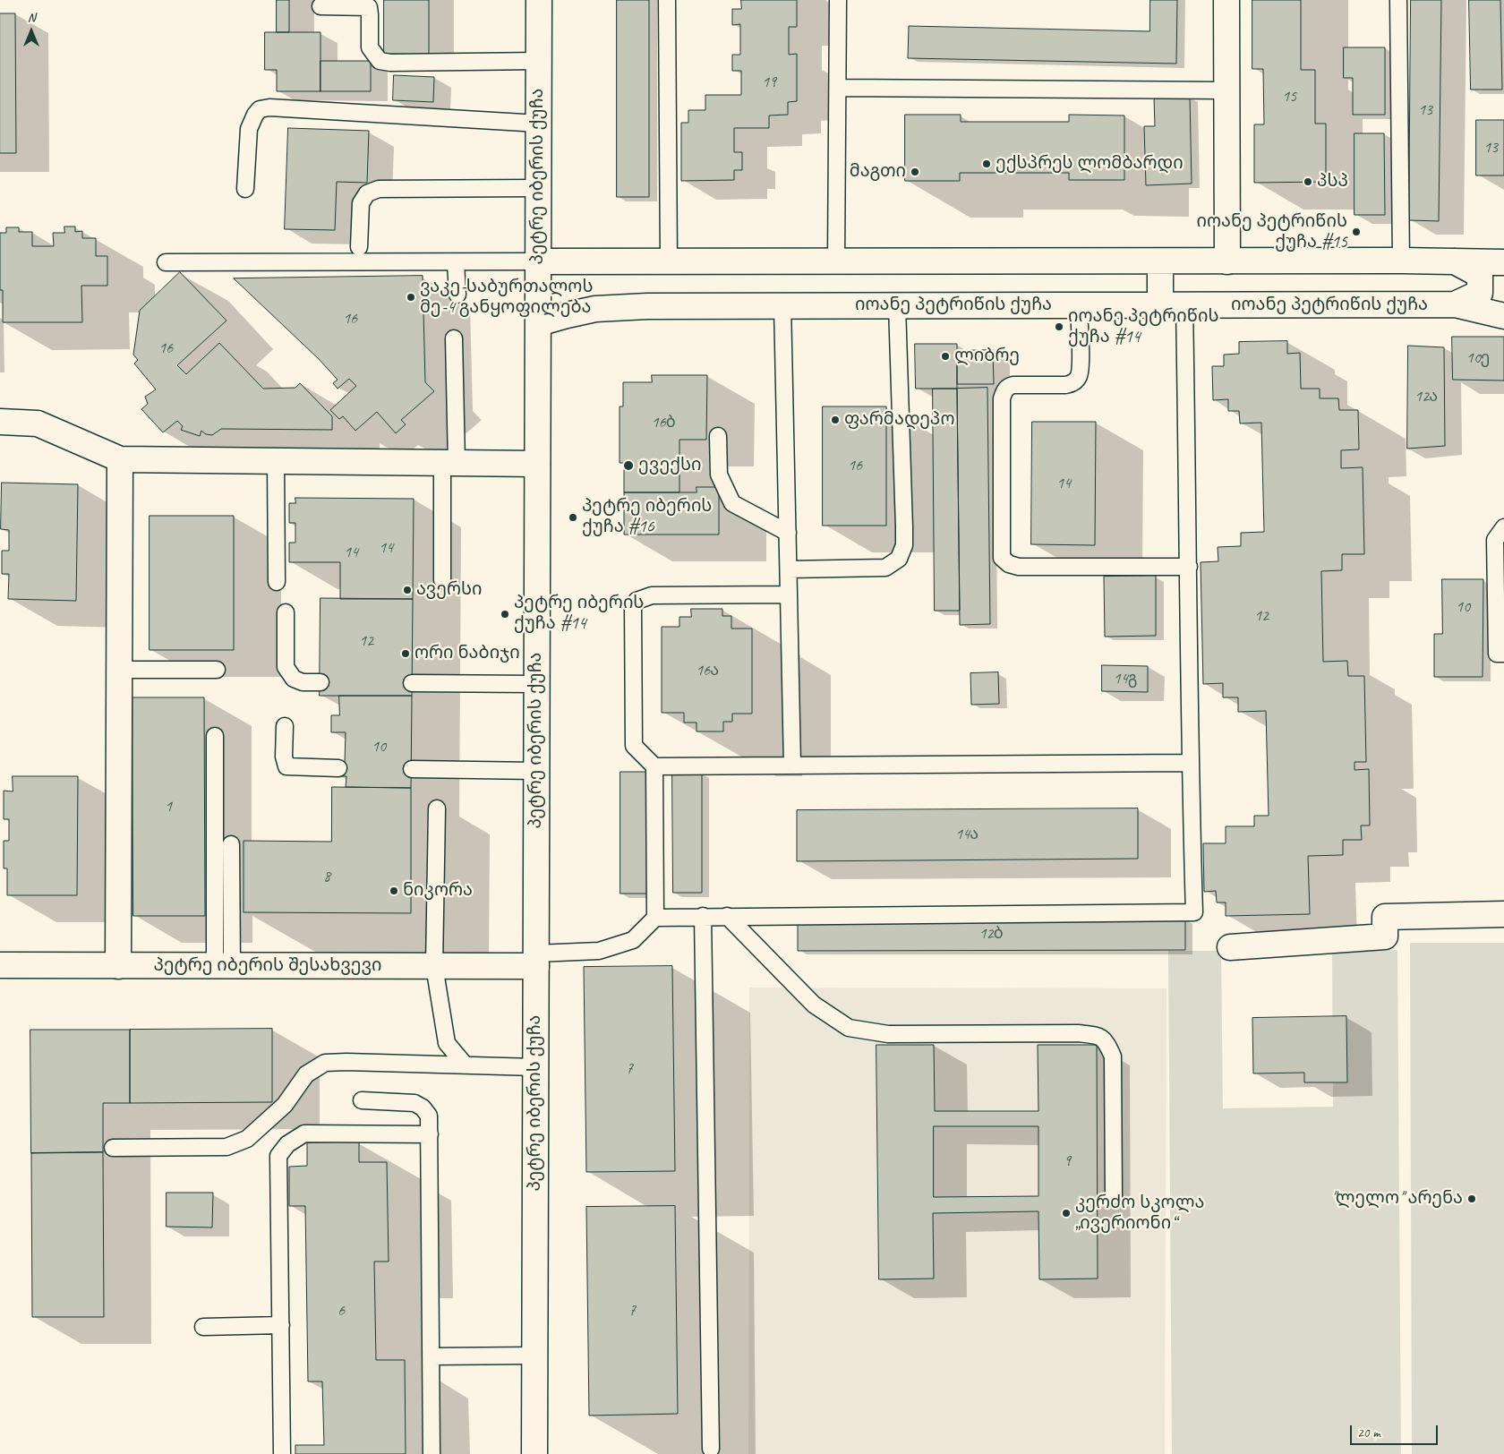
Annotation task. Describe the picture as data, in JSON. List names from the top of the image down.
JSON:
{
  "streets": {
    "street": ["პეტრე იბერის ქუჩა", "იოანე პეტრიწის ქუჩა", "პეტრე იბერის შესახვევი"]
  },
  "crossings": [
    ["პეტრე იბერის ქუჩა", "იოანე პეტრიწის ქუჩა"],
    ["პეტრე იბერის ქუჩა", "პეტრე იბერის შესახვევი"]
  ],
  "places": [
    "ექსპრეს ლომბარდი",
    "მაგთი",
    "პსპ",
    "იოანე პეტრიწის ქუჩა #15",
    "ვაკე-საბურთალოს მე-4 განყოფილება",
    "იოანე პეტრიწის ქუჩა #14",
    "ლიბრე",
    "ფარმადეპო",
    "ევექსი",
    "პეტრე იბერის ქუჩა #16",
    "ავერსი",
    "პეტრე იბერის ქუჩა #14",
    "ორი ნაბიჯი",
    "ნიკორა",
    "\"ლელო\" არენა",
    "კერძო სკოლა „ივერიონი“"
  ],
  "house_numbers": [
    "19",
    "15",
    "13",
    "13",
    "16",
    "16",
    "10ე",
    "12ა",
    "16ბ",
    "16",
    "14",
    "14",
    "14",
    "10",
    "12",
    "12",
    "16ა",
    "14გ",
    "10",
    "1",
    "14ა",
    "8",
    "12ბ",
    "7",
    "9",
    "6",
    "7"
  ],
  "scale_bar": "20 m",
  "north": "top"
}
